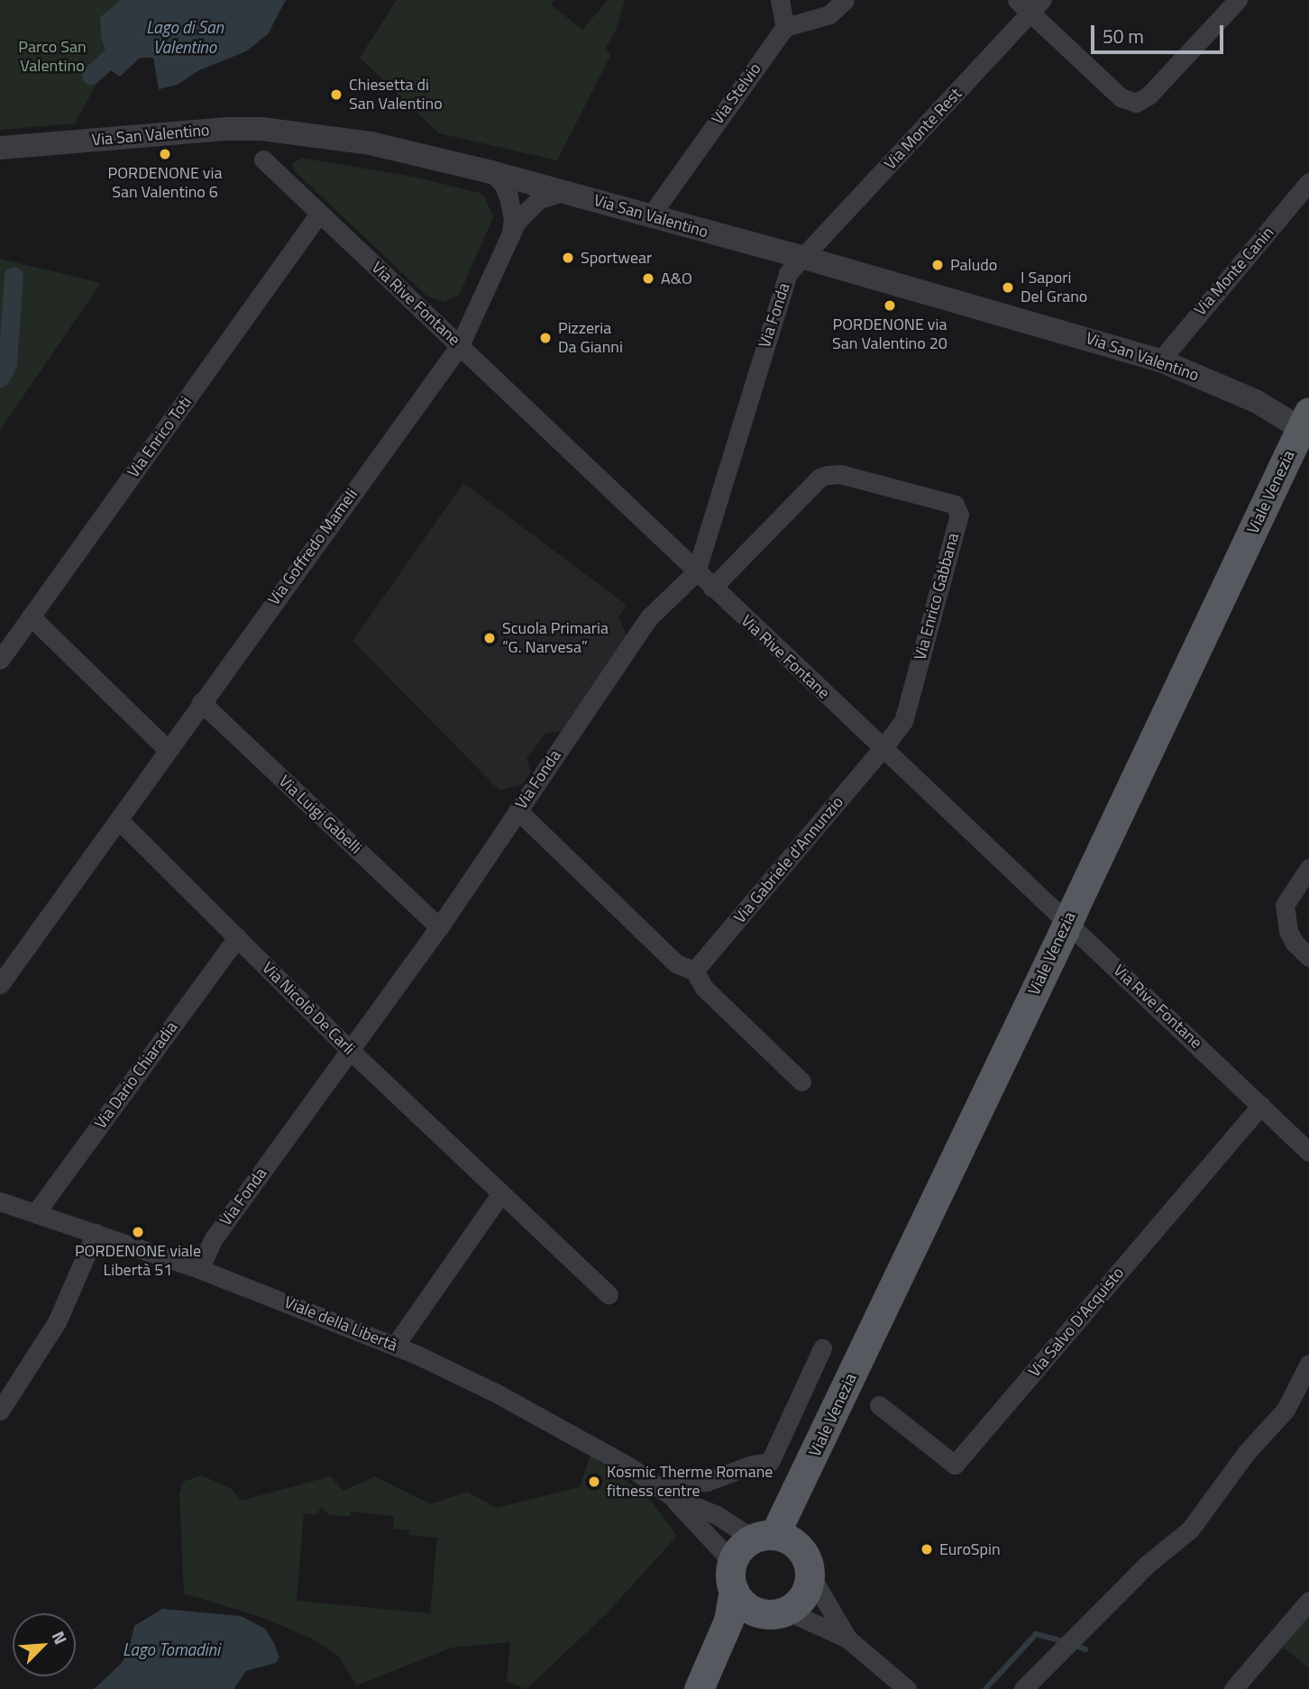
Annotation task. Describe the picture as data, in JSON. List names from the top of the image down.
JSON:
{
  "streets": {
    "main road": ["Viale Venezia"],
    "street": [
      "Via Stelvio",
      "Via Monte Rest",
      "Via San Valentino",
      "Via Monte Canin",
      "Via Rive Fontane",
      "Via Fonda",
      "Via Enrico Toti",
      "Via Goffredo Mameli",
      "Via Enrico Gabbana",
      "Via Luigi Gabelli",
      "Via Gabriele d'Annunzio",
      "Via Nicolò De Carli",
      "Via Dario Chiaradia",
      "Via Salvo D'Acquisto",
      "Viale della Libertà"
    ]
  },
  "crossings": [
    ["Via Stelvio", "Via San Valentino"],
    ["Via Monte Rest", "Via San Valentino"],
    ["Via Monte Rest", "Via Fonda"],
    ["Via San Valentino", "Via Monte Canin"],
    ["Via San Valentino", "Via Fonda"],
    ["Via San Valentino", "Viale Venezia"],
    ["Via Rive Fontane", "Via Fonda"],
    ["Via Rive Fontane", "Via Enrico Toti"],
    ["Via Rive Fontane", "Via Goffredo Mameli"],
    ["Via Rive Fontane", "Via Enrico Gabbana"],
    ["Via Rive Fontane", "Via Gabriele d'Annunzio"],
    ["Via Rive Fontane", "Via Salvo D'Acquisto"],
    ["Via Fonda", "Via Luigi Gabelli"],
    ["Via Fonda", "Via Nicolò De Carli"],
    ["Via Fonda", "Viale della Libertà"],
    ["Viale Venezia", "Viale della Libertà"],
    ["Via Goffredo Mameli", "Via Luigi Gabelli"],
    ["Via Goffredo Mameli", "Via Nicolò De Carli"],
    ["Via Enrico Gabbana", "Via Gabriele d'Annunzio"],
    ["Via Nicolò De Carli", "Via Dario Chiaradia"],
    ["Via Dario Chiaradia", "Viale della Libertà"]
  ],
  "water": ["Lago di San Valentino", "Lago Tomadini"],
  "parks": ["Parco San Valentino"],
  "places": [
    "Chiesetta di San Valentino",
    "PORDENONE via San Valentino 6",
    "Sportwear",
    "Paludo",
    "A&O",
    "I Sapori Del Grano",
    "PORDENONE via San Valentino 20",
    "Pizzeria Da Gianni",
    "Scuola Primaria “G. Narvesa”",
    "PORDENONE viale Libertà 51",
    "Kosmic Therme Romane fitness centre",
    "EuroSpin"
  ],
  "scale_bar": "50 m",
  "north": "top right"
}
